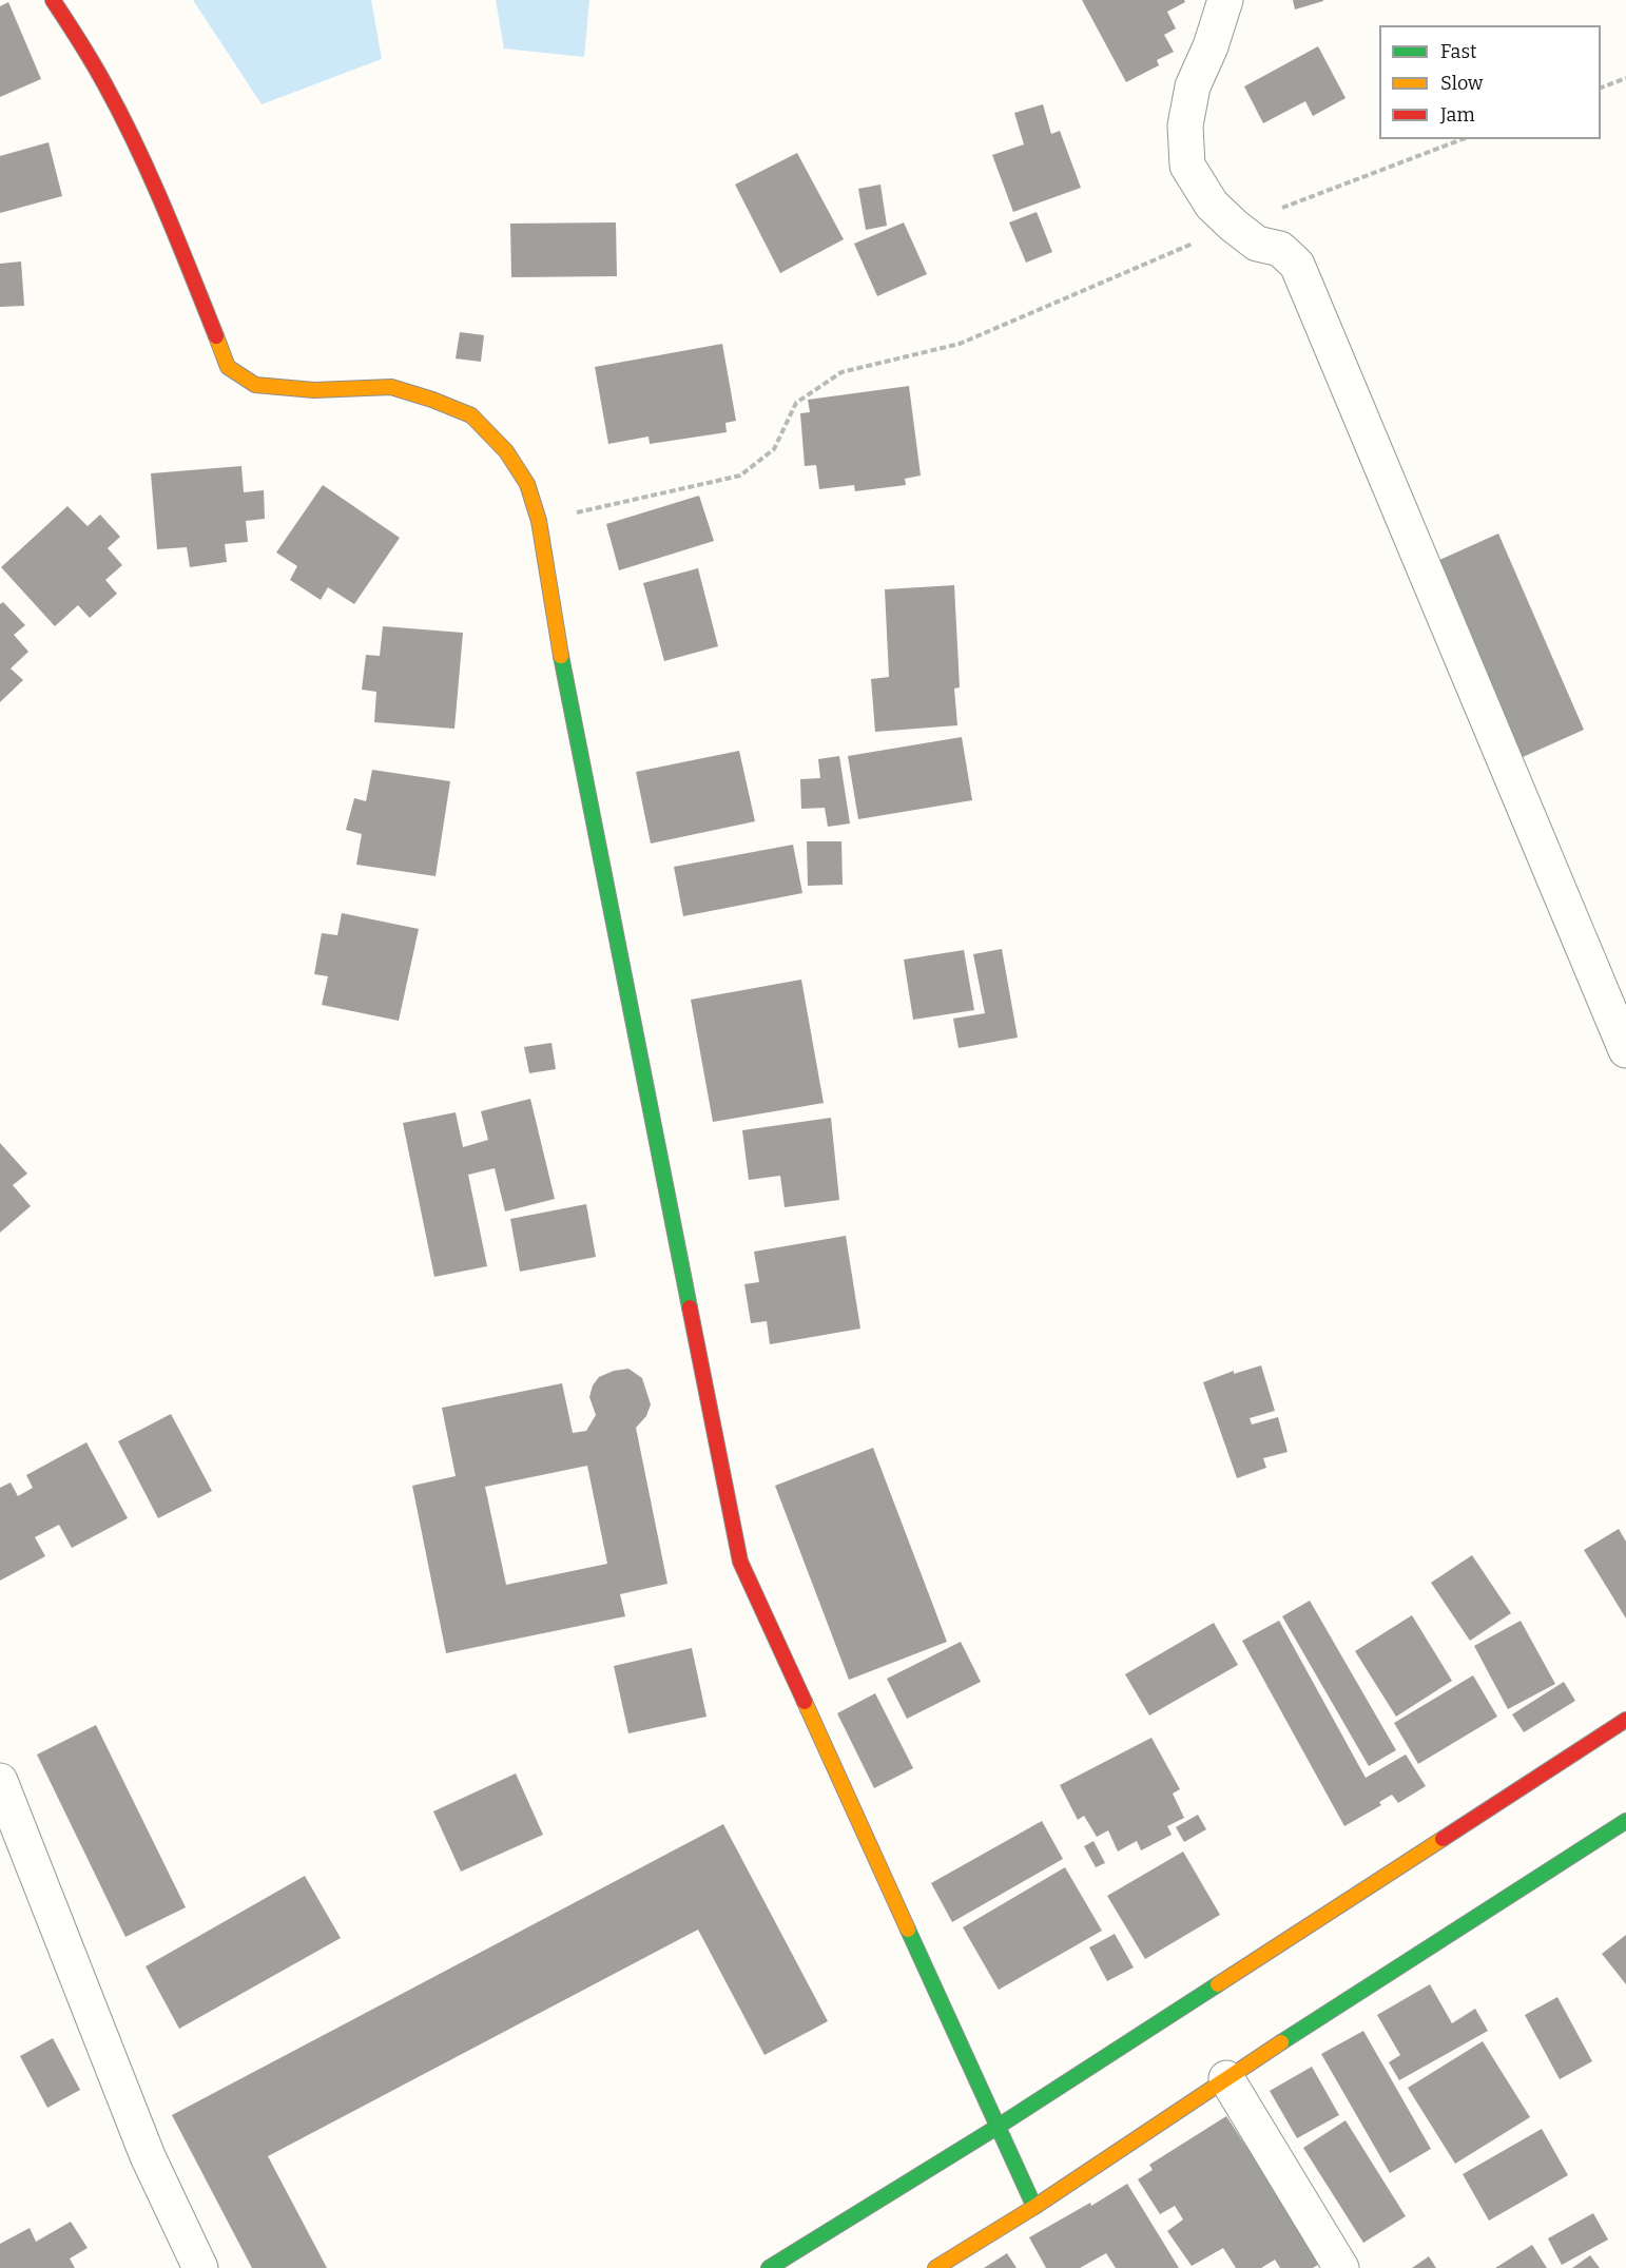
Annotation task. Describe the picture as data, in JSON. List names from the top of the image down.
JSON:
{
  "legend": ["Fast", "Slow", "Jam"]
}
